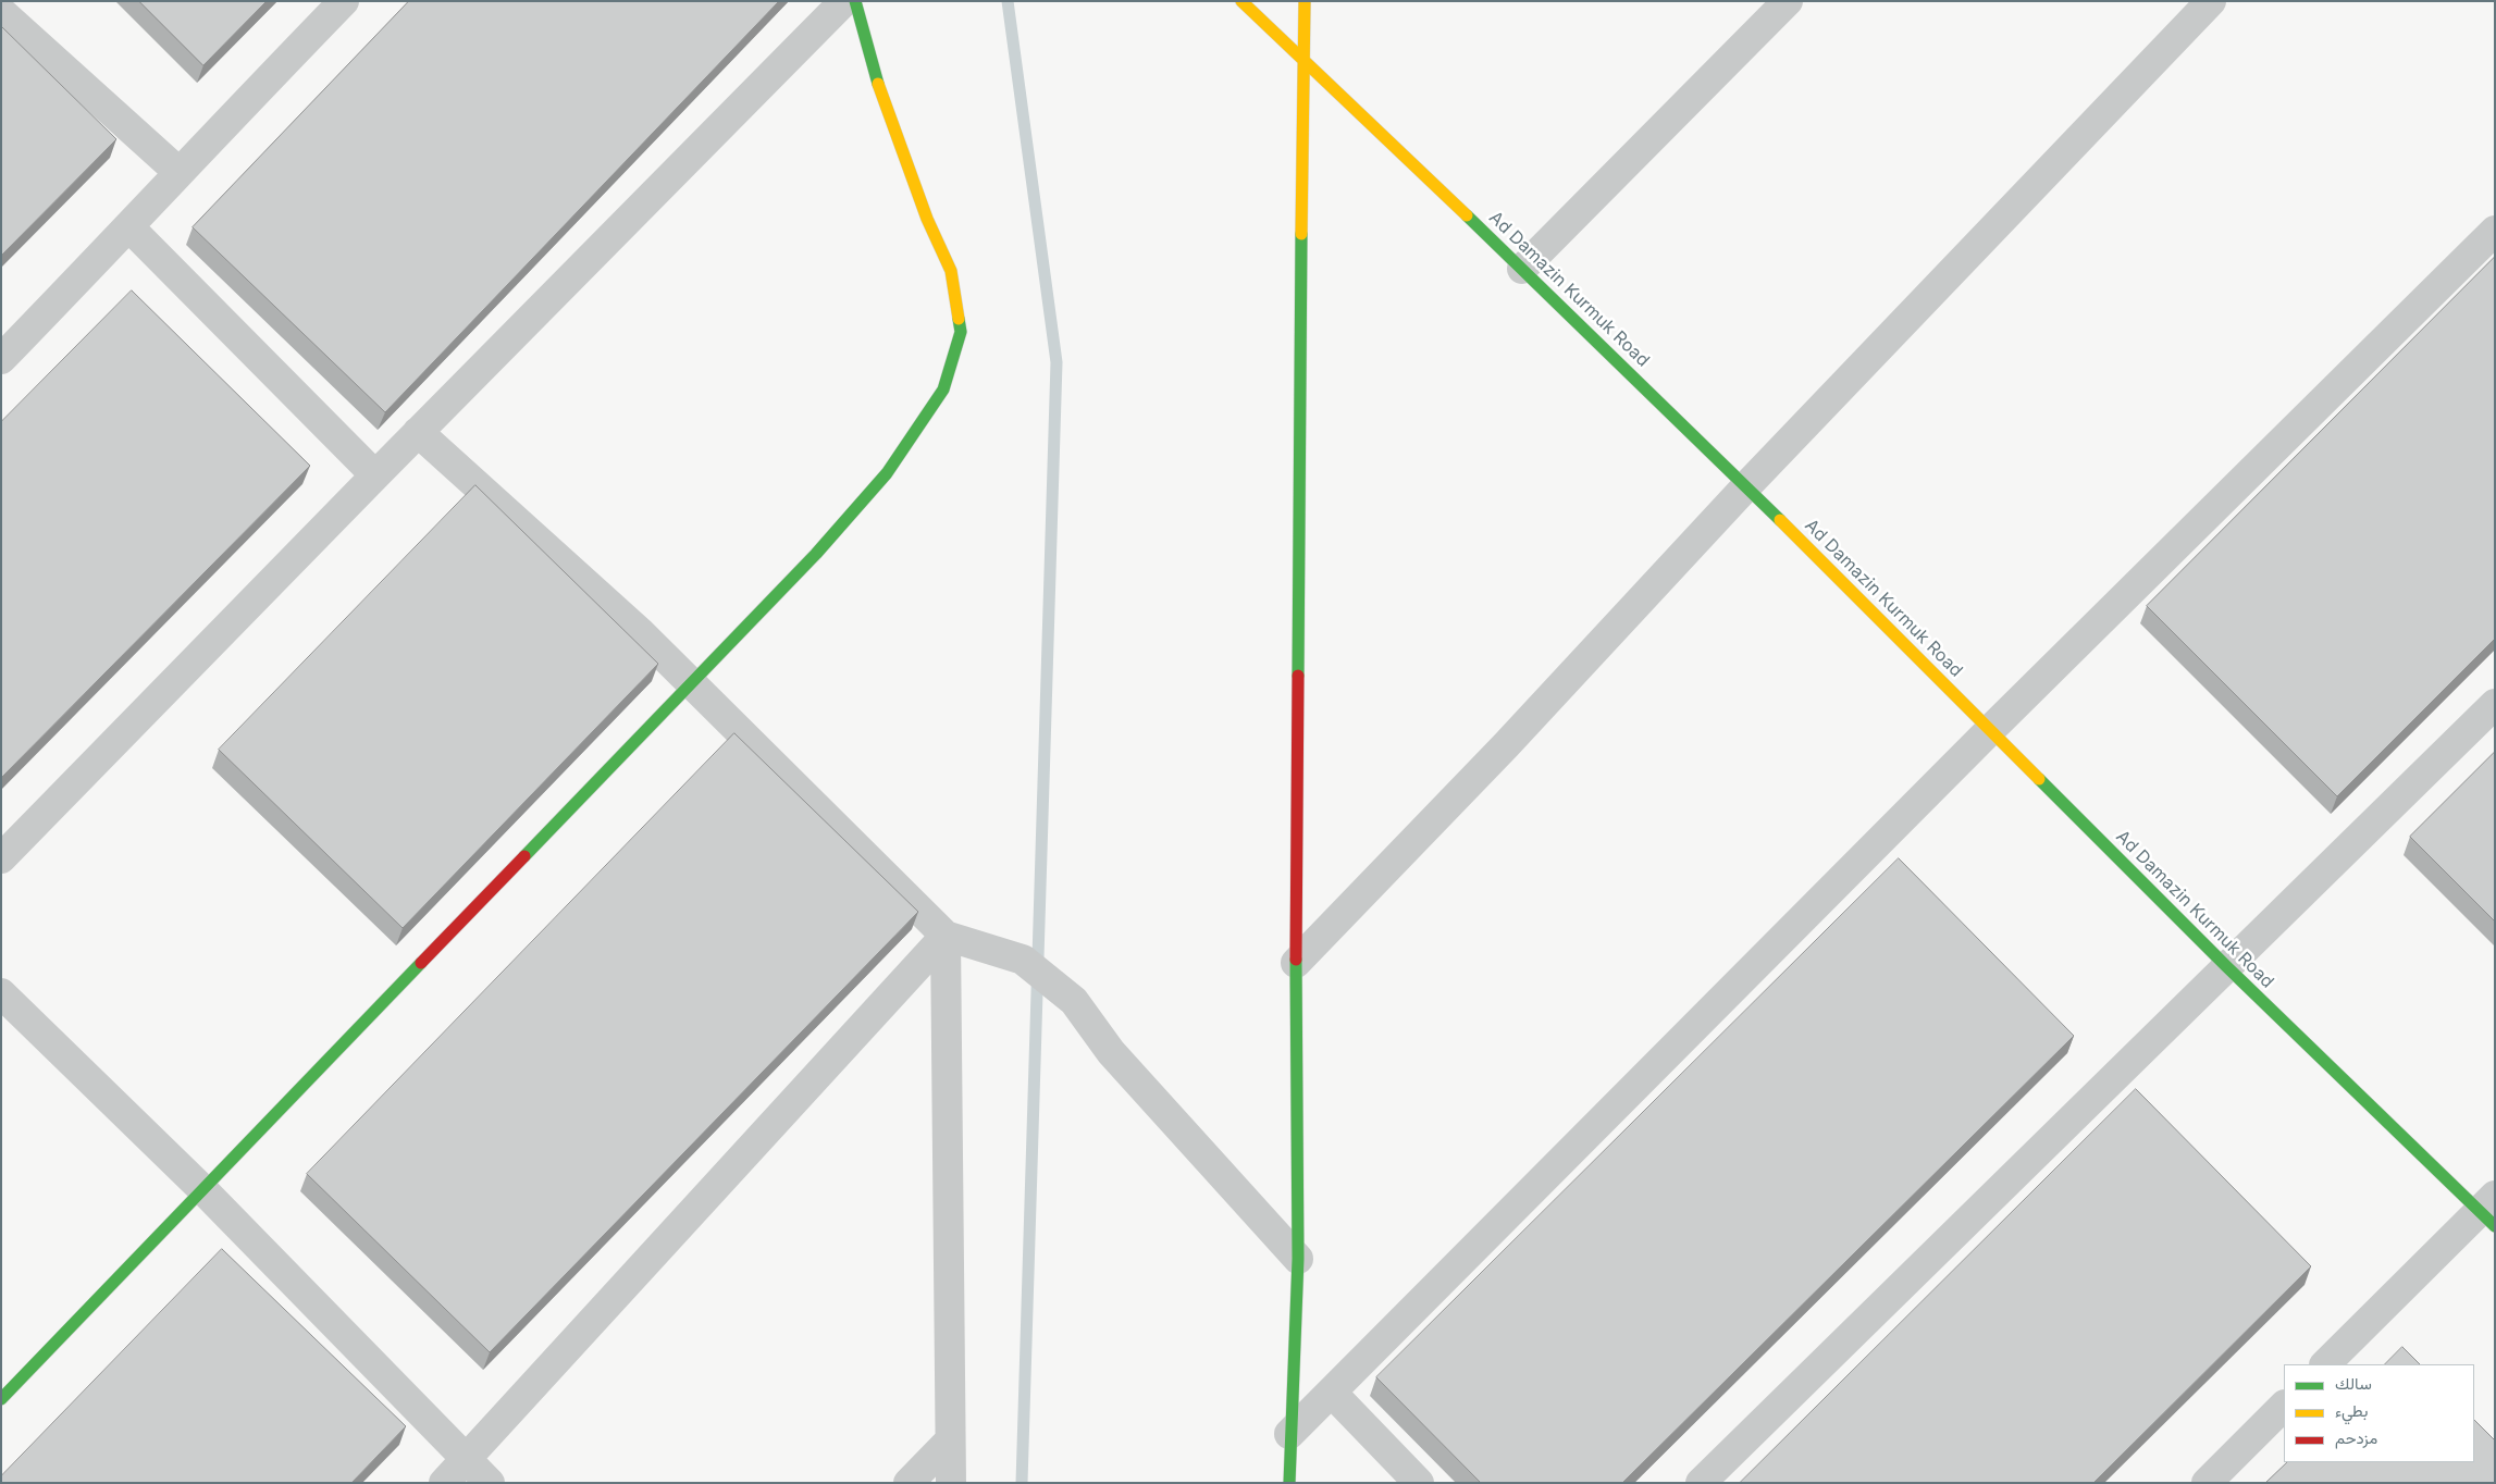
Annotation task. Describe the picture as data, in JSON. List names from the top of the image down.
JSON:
{
  "streets": {
    "main road": ["Ad Damazin Kurmuk Road"]
  },
  "legend": ["سالك", "بطيء", "مزدحم"]
}
